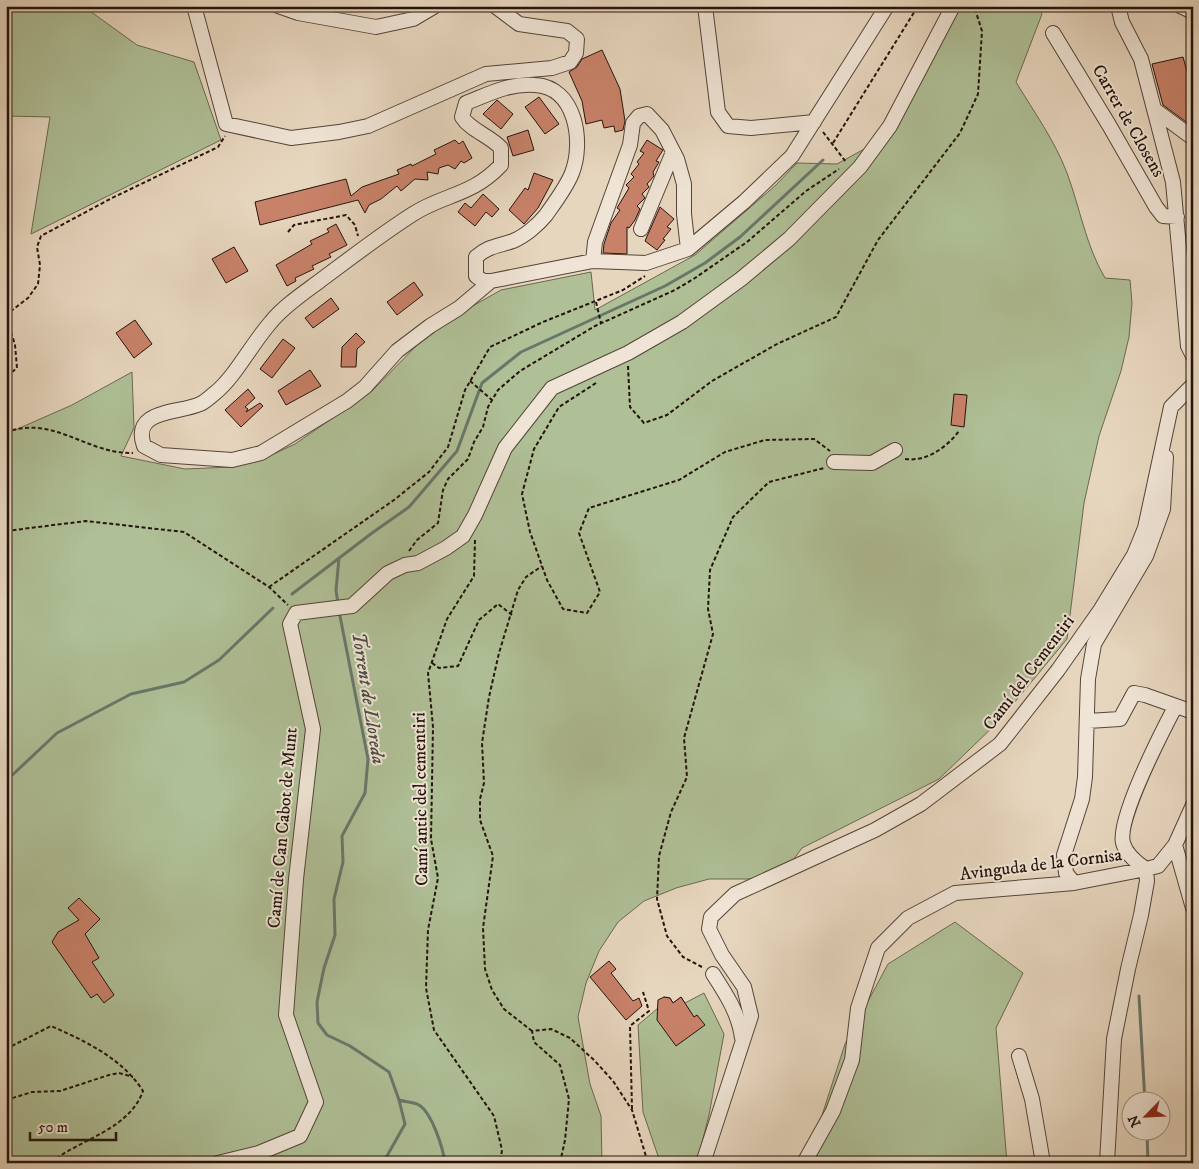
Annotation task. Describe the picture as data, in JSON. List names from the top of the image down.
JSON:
{
  "streets": {
    "street": [
      "Carrer de Closens",
      "Camí del Cementiri",
      "Camí de Can Cabot de Munt",
      "Avinguda de la Cornisa"
    ],
    "path": ["Camí antic del cementiri"]
  },
  "water": ["Torrent de Lloreda"],
  "scale_bar": "50 m",
  "north": "bottom left"
}
